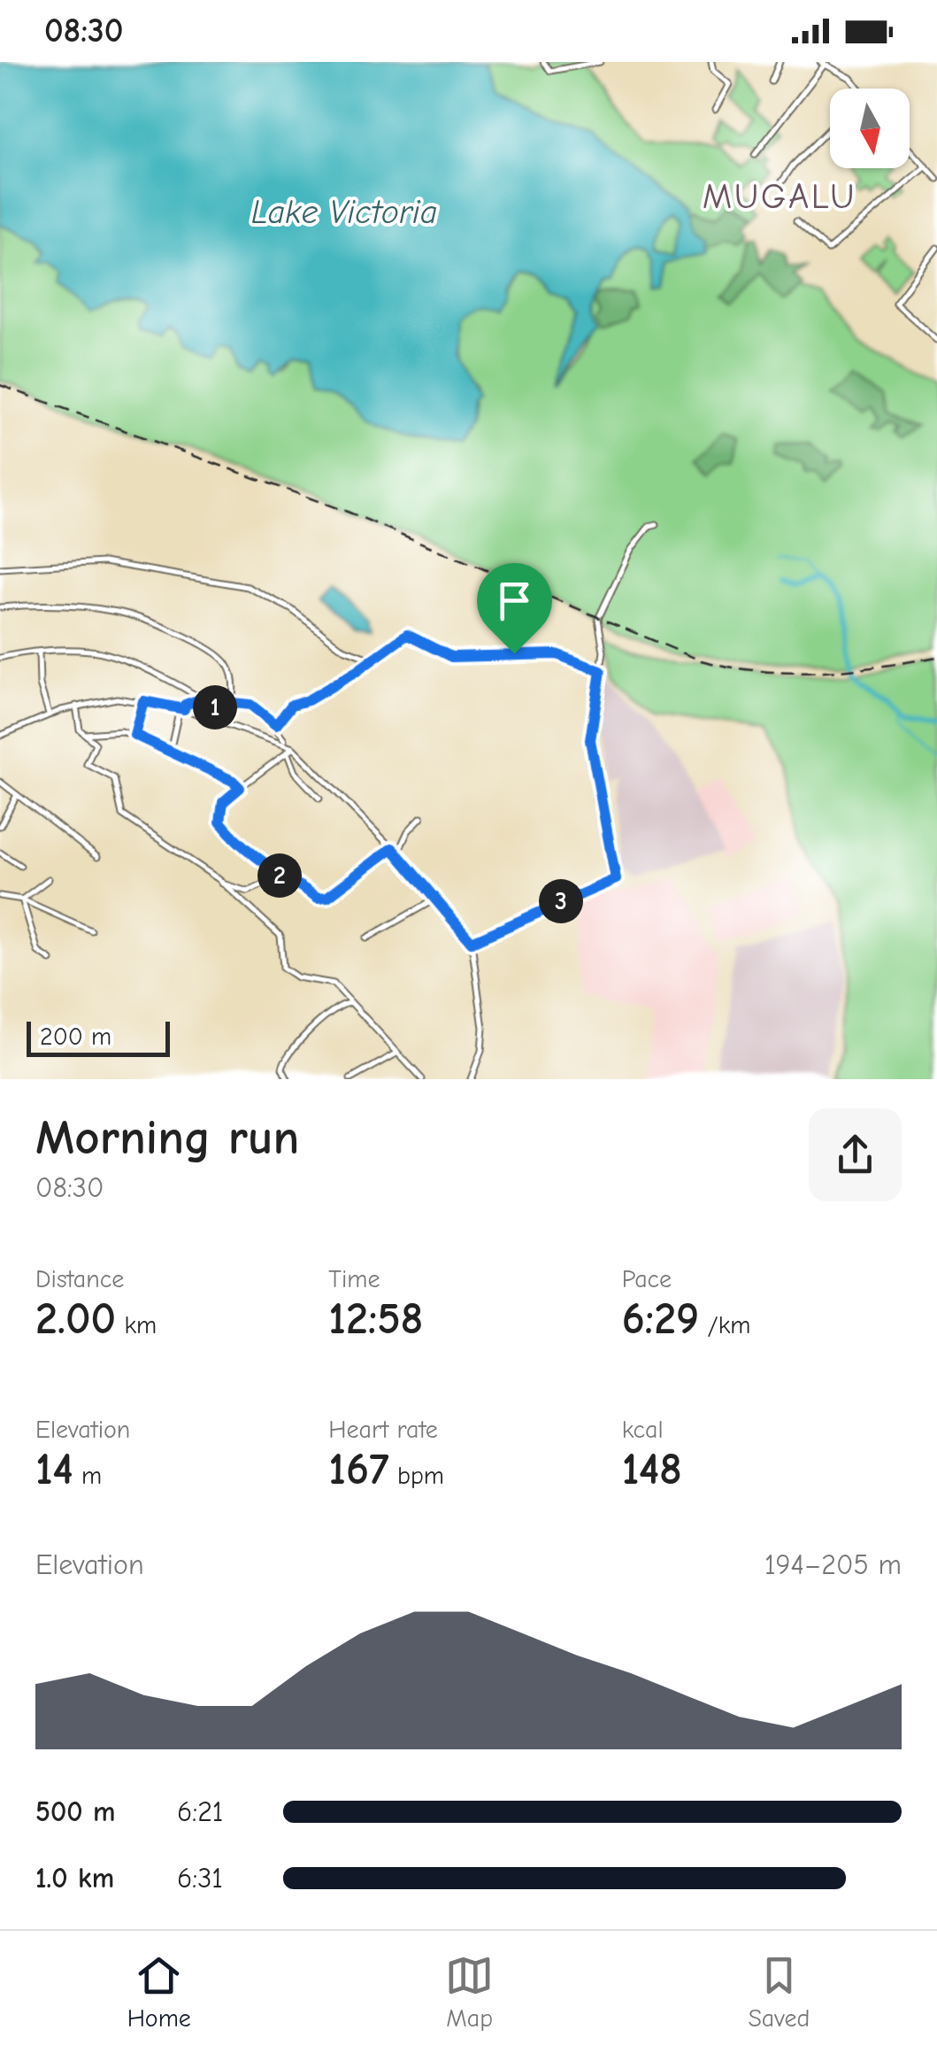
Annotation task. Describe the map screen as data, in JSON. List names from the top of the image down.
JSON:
{
  "districts": ["MUGALU"],
  "water": ["Lake Victoria"],
  "scale_bar": "200 m",
  "north": "bottom",
  "page": {
    "status": "08:30",
    "pins": ["1", "2", "3"],
    "scale": "200 m",
    "heading": ["Morning run", "08:30"],
    "stats": [
      ["Distance", "2.00 km"],
      ["Time", "12:58"],
      ["Pace", "6:29 /km"],
      ["Elevation", "14 m"],
      ["Heart rate", "167 bpm"],
      ["kcal", "148"]
    ],
    "chart": ["Elevation", "194–205 m"],
    "list": [
      {
        "name": "500 m",
        "note": "6:21"
      },
      {
        "name": "1.0 km",
        "note": "6:31"
      }
    ],
    "tabs": ["Home", "Map", "Saved"]
  }
}
